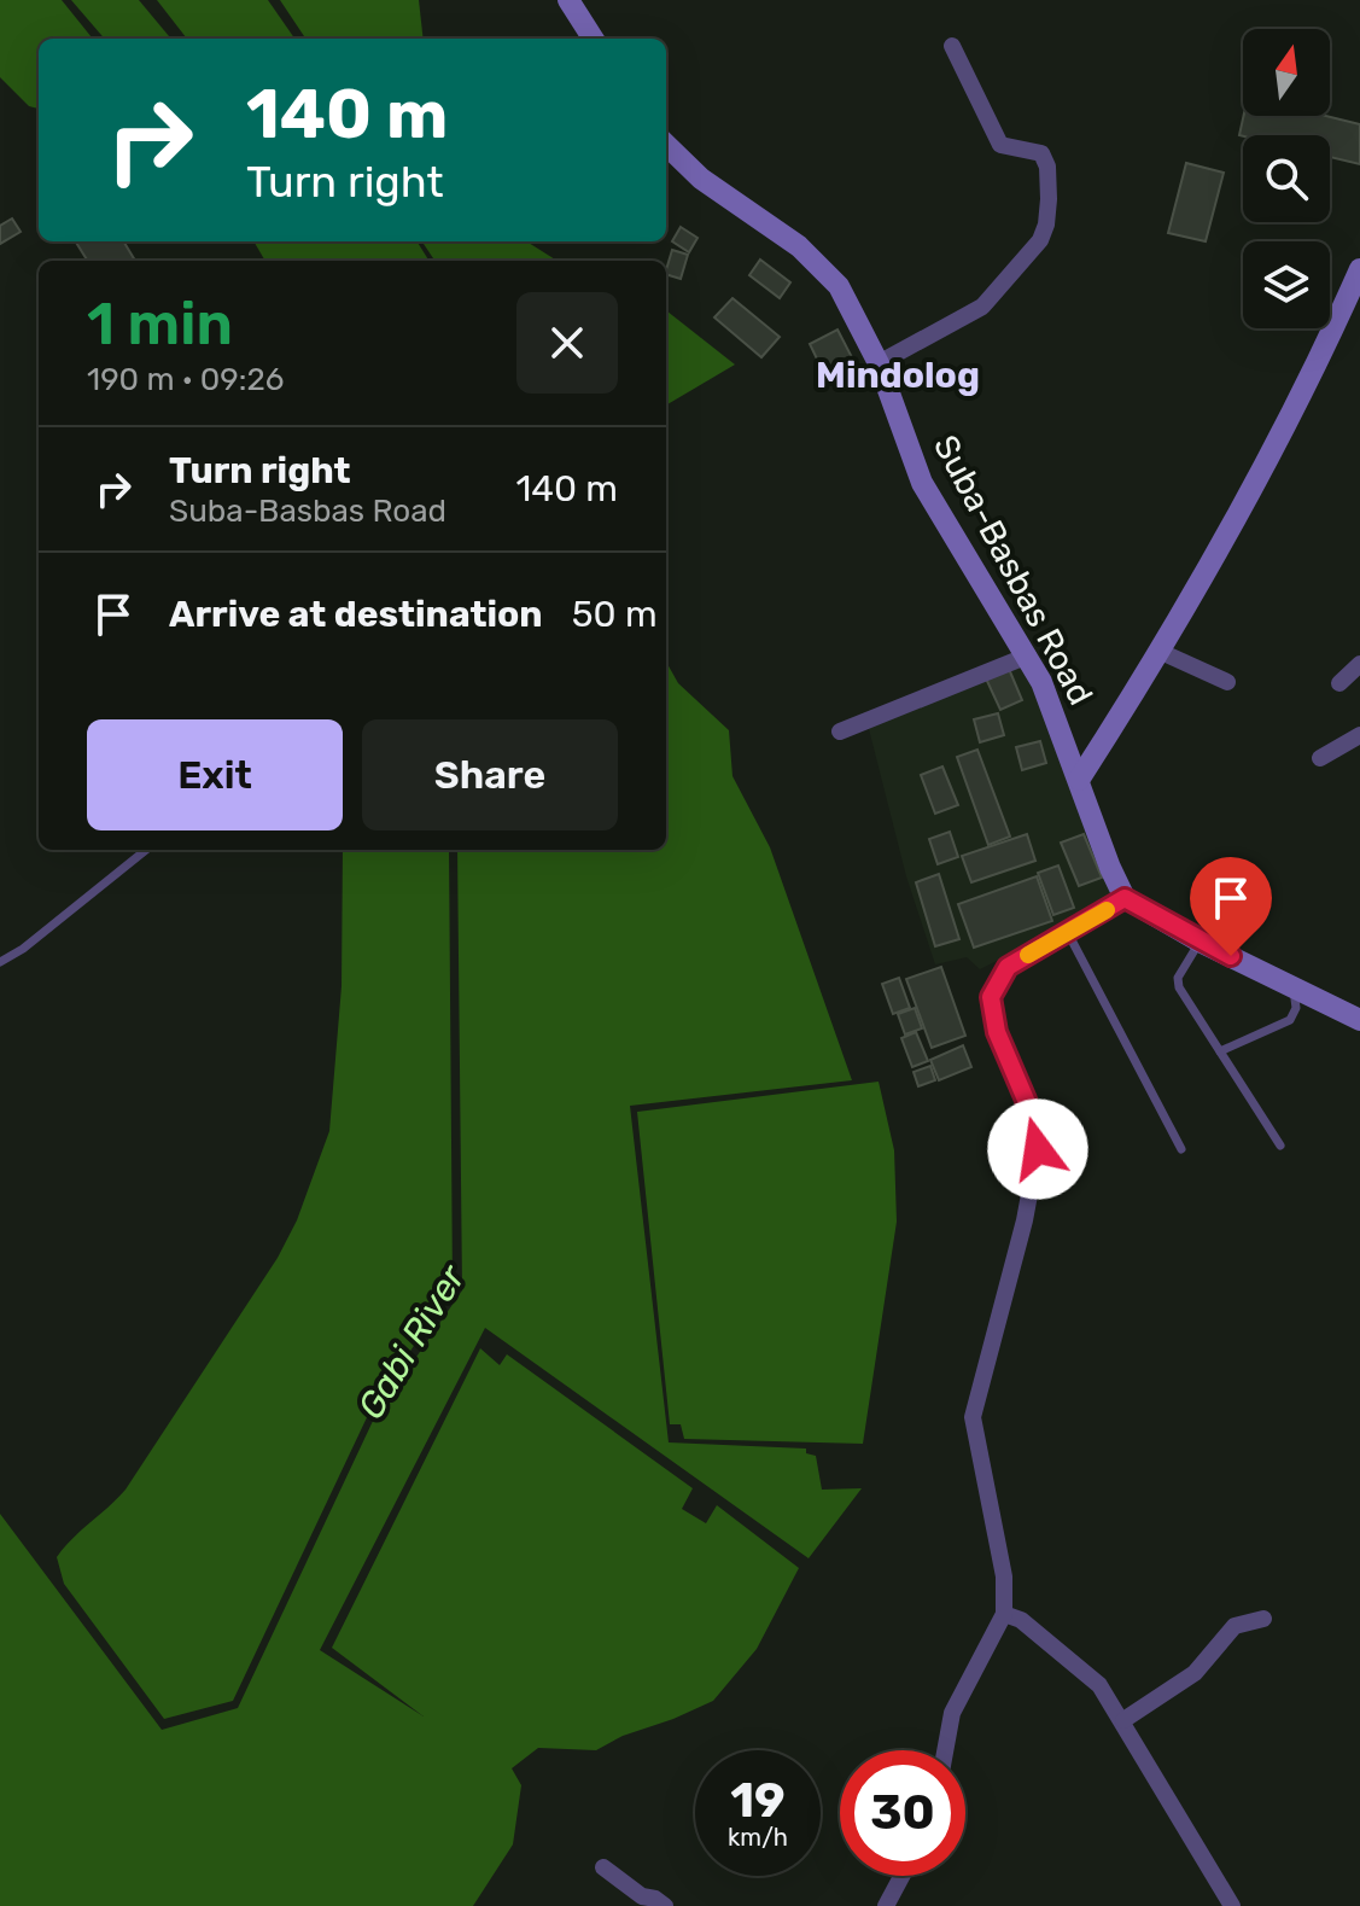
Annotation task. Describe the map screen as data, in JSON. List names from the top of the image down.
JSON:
{
  "streets": {
    "street": ["Suba-Basbas Road"]
  },
  "districts": ["Mindolog"],
  "water": ["Gabi River"],
  "north": "top",
  "page": {
    "turn": ["140 m", "Turn right"],
    "heading": ["1 min", "190 m · 09:26"],
    "list": [
      {
        "name": "Turn right",
        "note": "Suba-Basbas Road",
        "value": "140 m"
      },
      {
        "name": "Arrive at destination",
        "value": "50 m"
      }
    ],
    "buttons": ["Exit", "Share"],
    "speed": "19 km/h",
    "limit": "30"
  }
}
